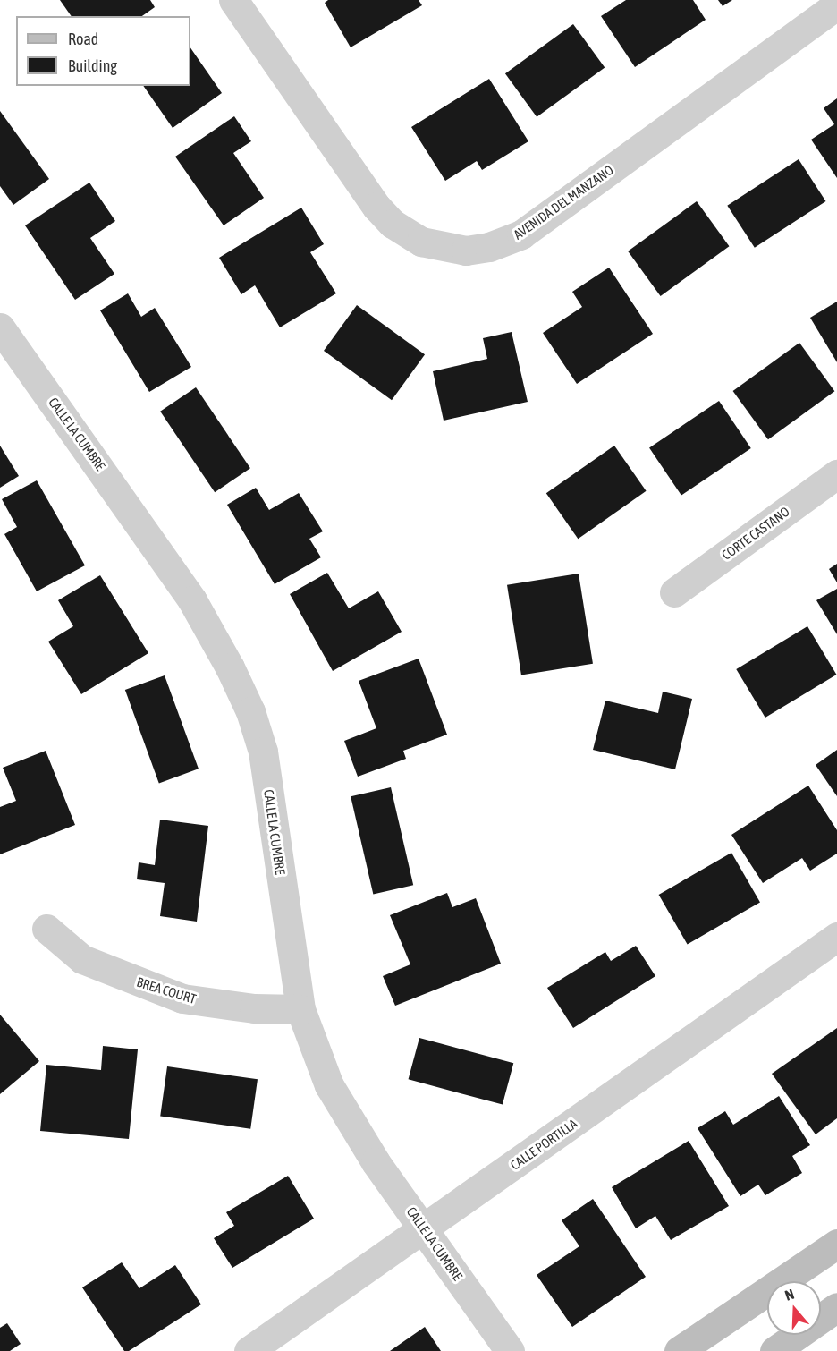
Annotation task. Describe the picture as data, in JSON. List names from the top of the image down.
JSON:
{
  "streets": {
    "street": [
      "AVENIDA DEL MANZANO",
      "CALLE LA CUMBRE",
      "CORTE CASTANO",
      "BREA COURT",
      "CALLE PORTILLA"
    ]
  },
  "crossings": [
    ["CALLE LA CUMBRE", "BREA COURT"],
    ["CALLE LA CUMBRE", "CALLE PORTILLA"]
  ],
  "legend": ["Road", "Building"],
  "north": "top"
}
